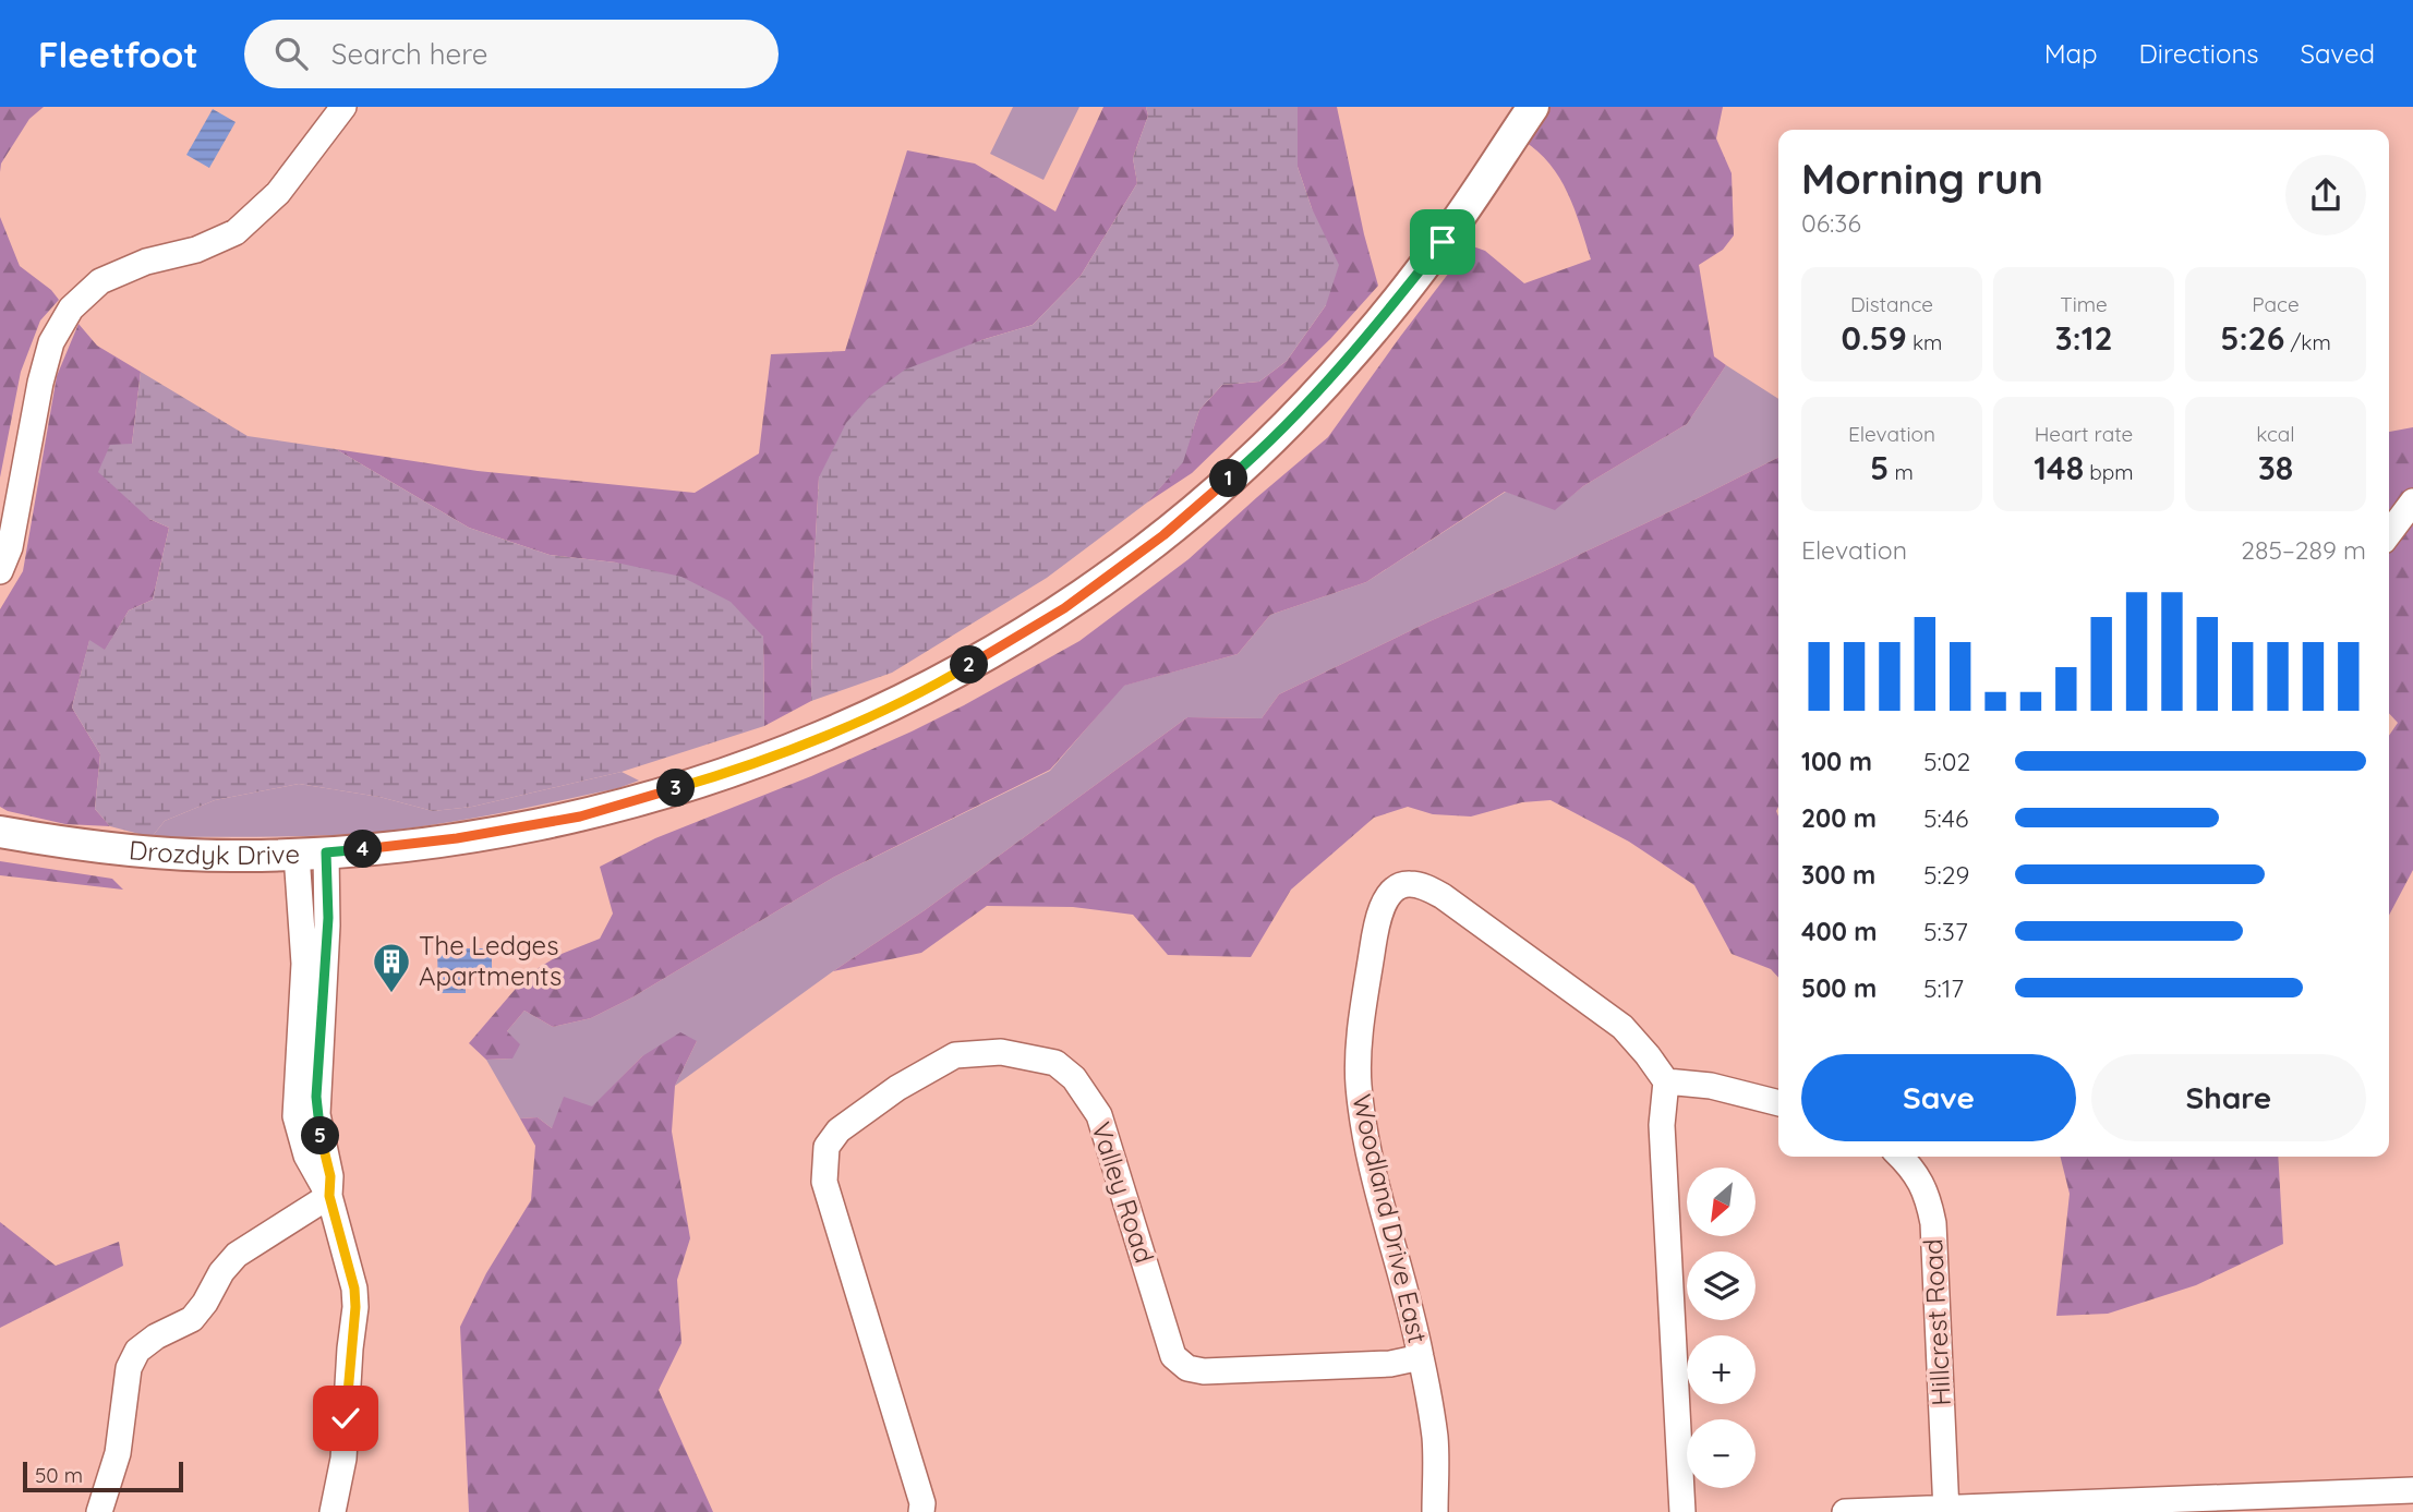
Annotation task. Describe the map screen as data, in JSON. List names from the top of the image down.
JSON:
{
  "streets": {
    "street": [
      "Drozdyk Drive",
      "Valley Road",
      "Woodland Drive East",
      "Hillcrest Road"
    ]
  },
  "crossings": [
    ["Valley Road", "Woodland Drive East"]
  ],
  "places": {
    "building": ["The Ledges Apartments"]
  },
  "scale_bar": "50 m",
  "north": "bottom left",
  "page": {
    "header": "Fleetfoot",
    "search": "Search here",
    "nav": ["Map", "Directions", "Saved"],
    "heading": ["Morning run", "06:36"],
    "stats": [
      ["Distance", "0.59 km"],
      ["Time", "3:12"],
      ["Pace", "5:26 /km"],
      ["Elevation", "5 m"],
      ["Heart rate", "148 bpm"],
      ["kcal", "38"]
    ],
    "pins": [
      "1",
      "2",
      "3",
      "4",
      "5"
    ],
    "chart": ["Elevation", "285–289 m"],
    "list": [
      {
        "name": "100 m",
        "note": "5:02"
      },
      {
        "name": "200 m",
        "note": "5:46"
      },
      {
        "name": "300 m",
        "note": "5:29"
      },
      {
        "name": "400 m",
        "note": "5:37"
      },
      {
        "name": "500 m",
        "note": "5:17"
      }
    ],
    "buttons": ["Save", "Share"],
    "map_buttons": ["+", "−"],
    "scale": "50 m"
  }
}
